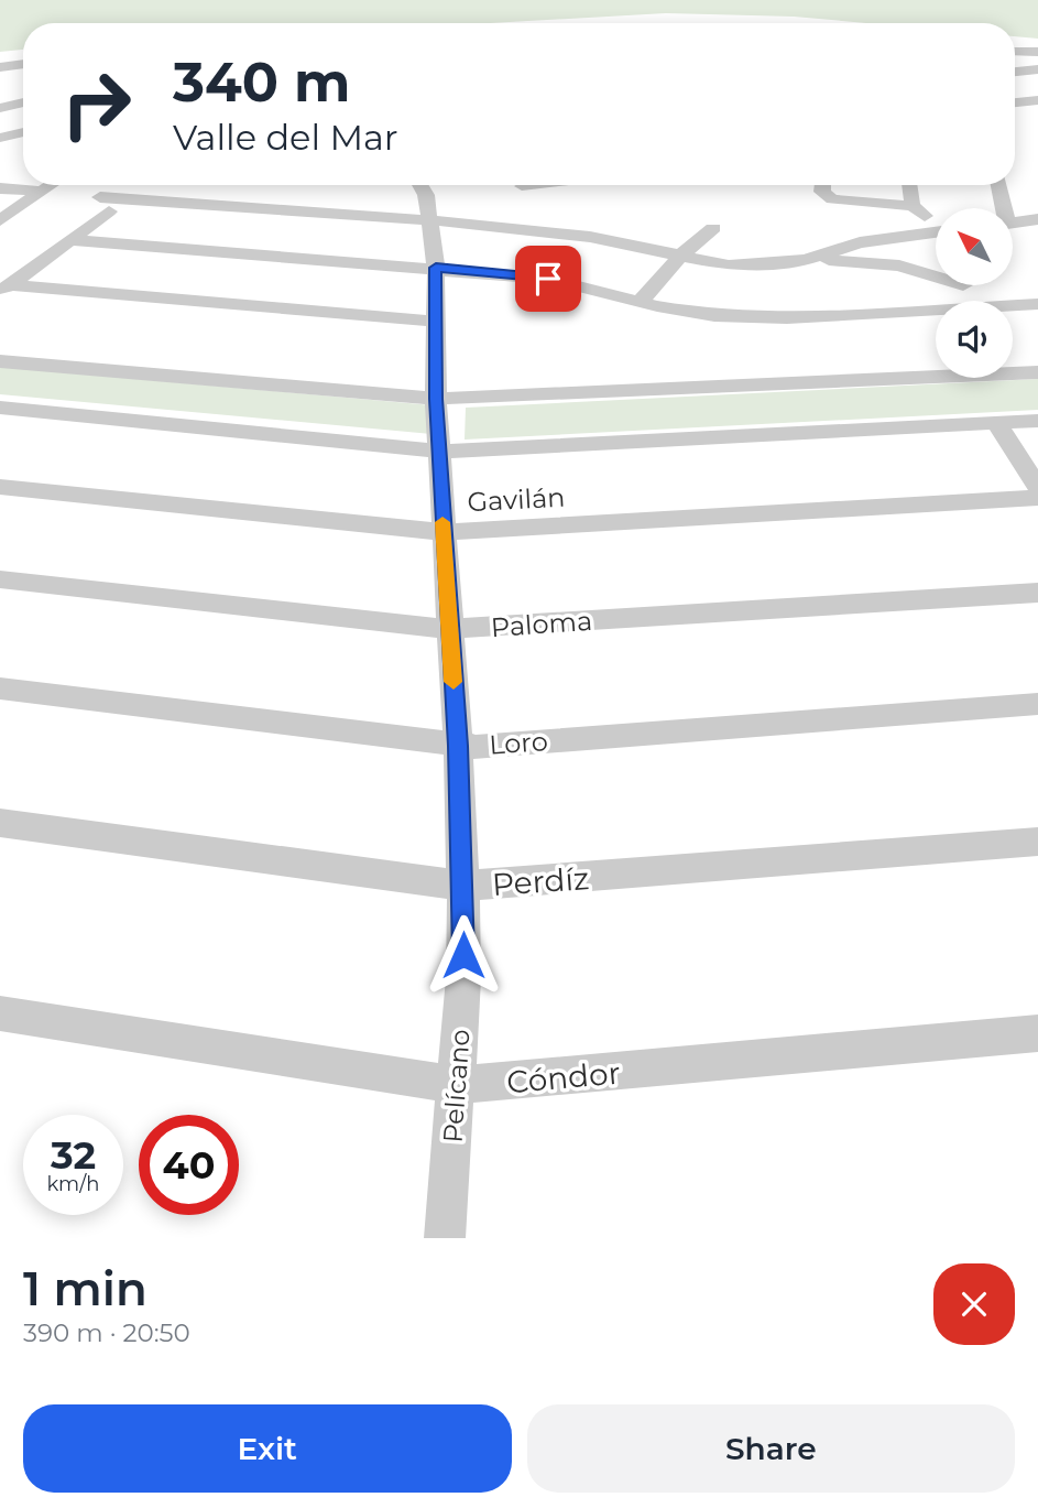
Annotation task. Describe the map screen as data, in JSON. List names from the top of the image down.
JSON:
{
  "streets": {
    "street": [
      "Gavilán",
      "Paloma",
      "Loro",
      "Perdíz",
      "Cóndor",
      "Pelícano"
    ]
  },
  "crossings": [
    ["Gavilán", "Pelícano"],
    ["Paloma", "Pelícano"],
    ["Loro", "Pelícano"],
    ["Perdíz", "Pelícano"],
    ["Cóndor", "Pelícano"]
  ],
  "north": "top left",
  "page": {
    "turn": ["340 m", "Valle del Mar"],
    "speed": "32 km/h",
    "limit": "40",
    "heading": ["1 min", "390 m · 20:50"],
    "buttons": ["Exit", "Share"]
  }
}
